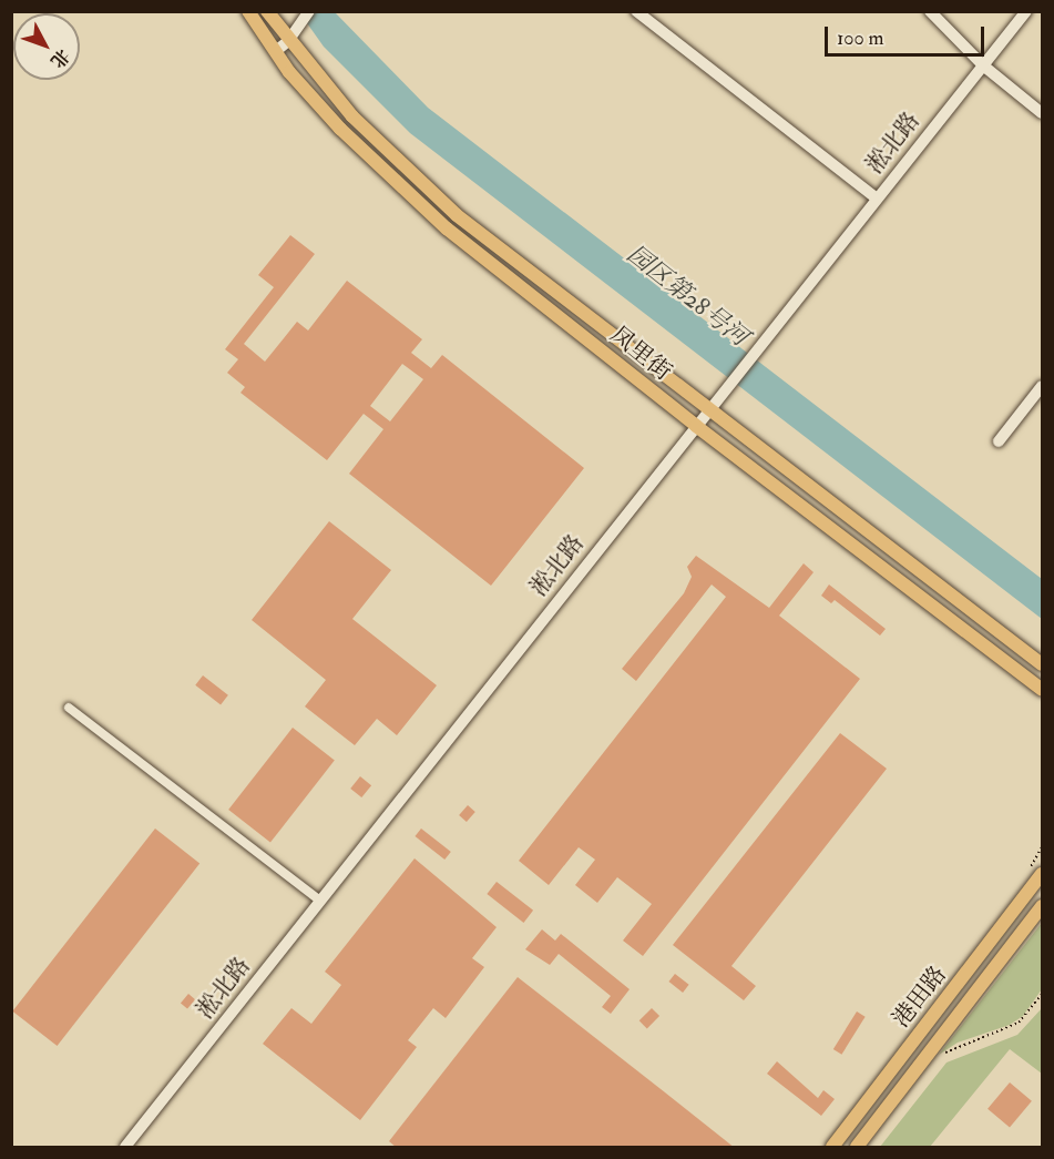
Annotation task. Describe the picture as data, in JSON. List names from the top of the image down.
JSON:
{
  "streets": {
    "main road": ["凤里街", "港田路"],
    "street": ["淞北路"]
  },
  "crossings": [
    ["淞北路", "凤里街"]
  ],
  "water": ["园区第28号河"],
  "scale_bar": "100 m",
  "north": "bottom right"
}
